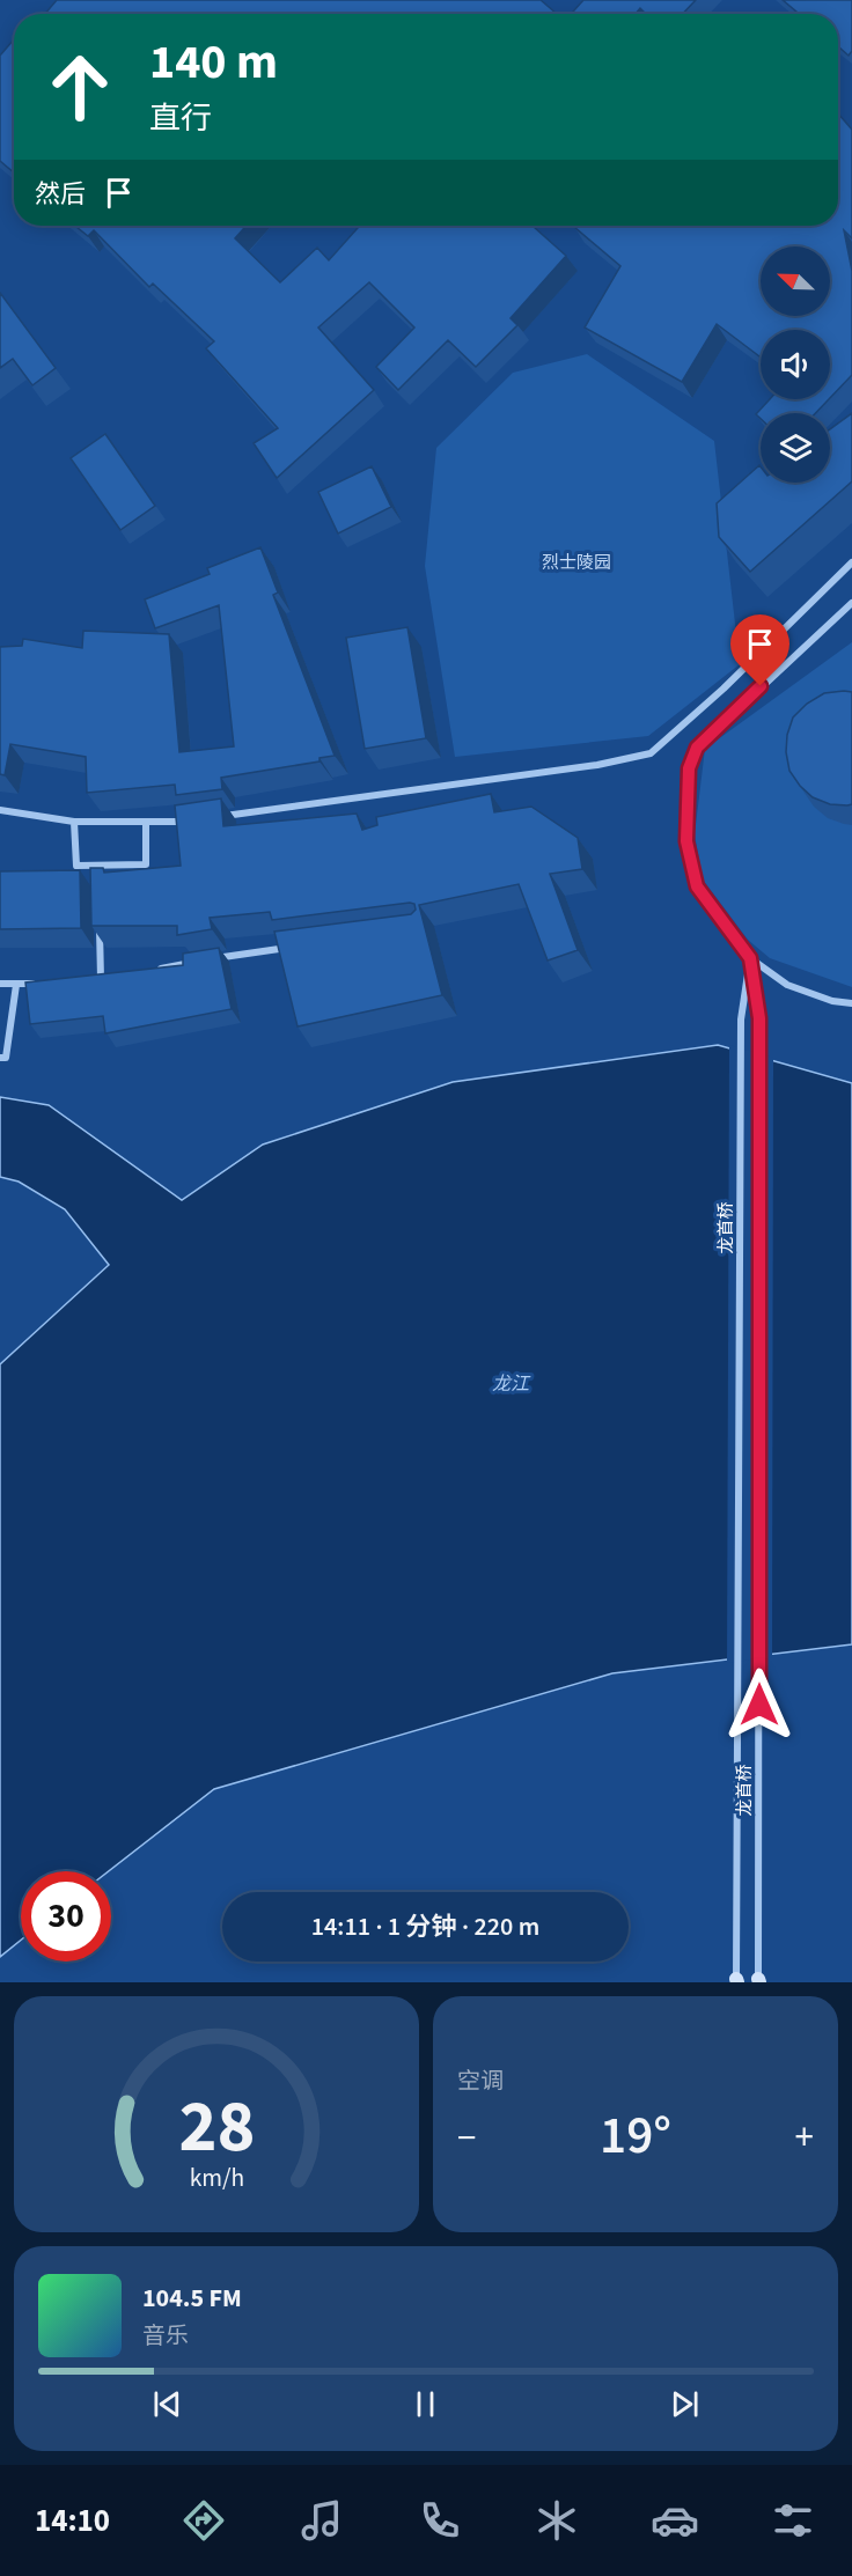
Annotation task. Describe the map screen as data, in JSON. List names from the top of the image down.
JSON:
{
  "streets": {
    "street": ["龙首桥"]
  },
  "water": ["龙江"],
  "parks": ["烈士陵园"],
  "north": "top left",
  "page": {
    "turn": ["140 m", "直行"],
    "then": "然后",
    "limit": "30",
    "trip": "14:11 · 1 分钟 · 220 m",
    "tile": "空调",
    "heat": ["−", "19°", "+"],
    "song": ["104.5 FM", "音乐"],
    "tabs": "14:10",
    "gauge": ["28", "km/h"]
  }
}
